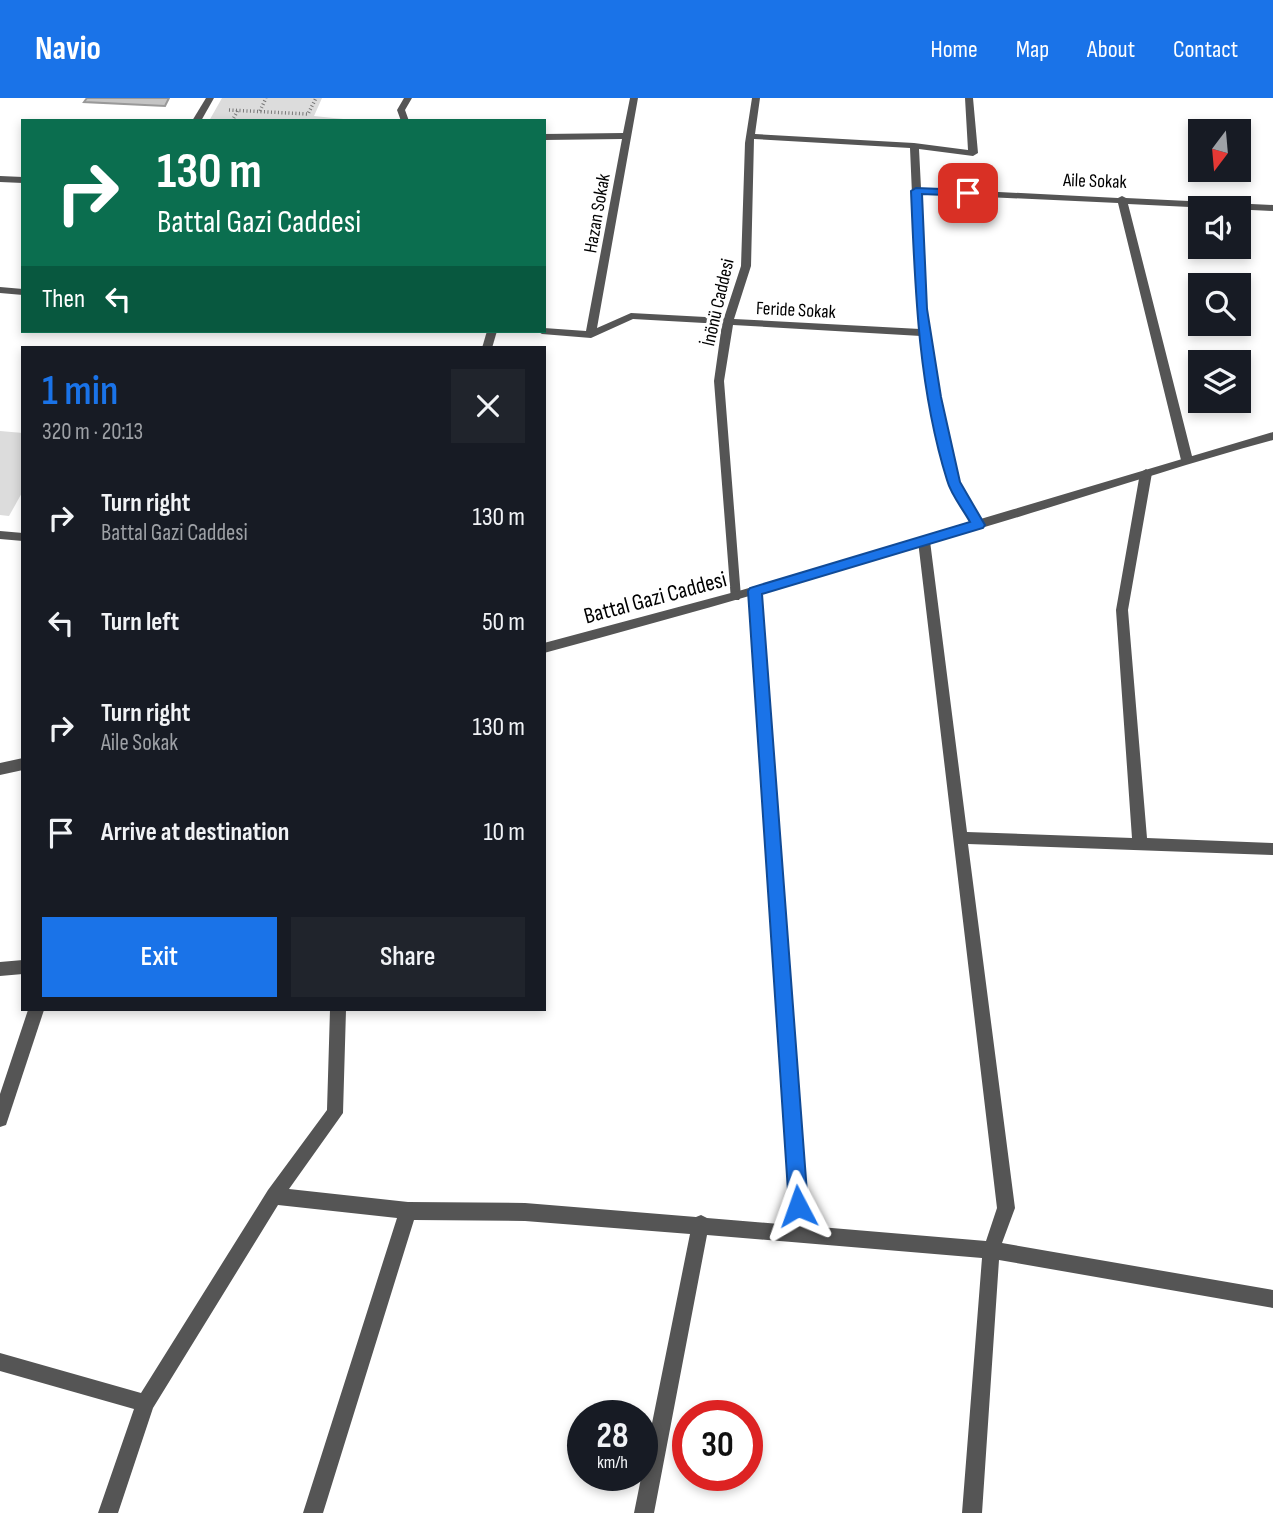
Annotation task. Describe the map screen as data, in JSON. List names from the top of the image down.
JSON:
{
  "streets": {
    "street": [
      "Aile Sokak",
      "Hazan Sokak",
      "İnönü Caddesi",
      "Feride Sokak",
      "Battal Gazi Caddesi"
    ]
  },
  "crossings": [
    ["Hazan Sokak", "Feride Sokak"],
    ["İnönü Caddesi", "Feride Sokak"],
    ["İnönü Caddesi", "Battal Gazi Caddesi"]
  ],
  "north": "bottom",
  "page": {
    "header": "Navio",
    "nav": [
      "Home",
      "Map",
      "About",
      "Contact"
    ],
    "turn": ["130 m", "Battal Gazi Caddesi"],
    "then": "Then",
    "heading": ["1 min", "320 m · 20:13"],
    "list": [
      {
        "name": "Turn right",
        "note": "Battal Gazi Caddesi",
        "value": "130 m"
      },
      {
        "name": "Turn left",
        "value": "50 m"
      },
      {
        "name": "Turn right",
        "note": "Aile Sokak",
        "value": "130 m"
      },
      {
        "name": "Arrive at destination",
        "value": "10 m"
      }
    ],
    "buttons": ["Exit", "Share"],
    "speed": "28 km/h",
    "limit": "30"
  }
}
